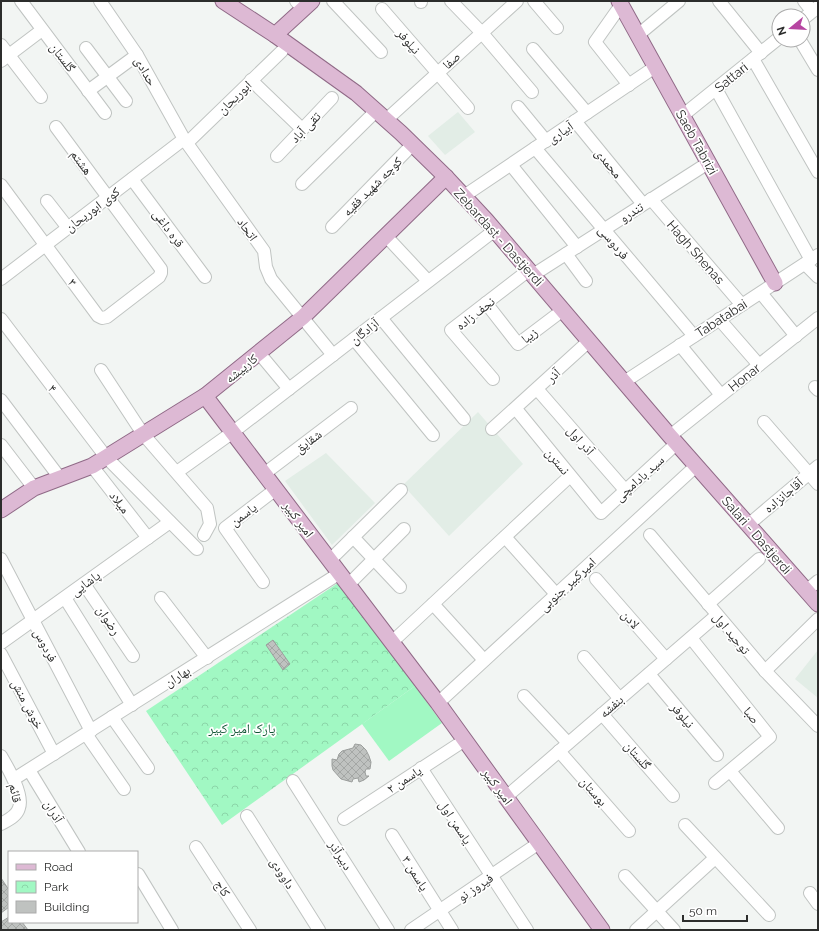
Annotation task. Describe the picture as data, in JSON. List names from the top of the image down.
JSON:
{
  "streets": {
    "main road": [
      "Saeb Tabrizi",
      "Zebardast - Dastjerdi",
      "کارپیشه",
      "امیر کبیر",
      "Salari - Dastjerdi"
    ],
    "street": [
      "نیلوفر",
      "گلستان",
      "صفا",
      "حدادی",
      "Sattari",
      "ابوریحان",
      "تقی آباد",
      "آبیاری",
      "هشتم",
      "محمدی",
      "کوچه شهید فقیه",
      "کوی ابوریحان",
      "تندرو",
      "قره داغی",
      "اتحاد",
      "فردوسی",
      "Hagh Shenas",
      "۳",
      "نجف زاده",
      "Tabatabai",
      "آزادگان",
      "زیبا",
      "آذر",
      "Honar",
      "۴",
      "آذر اول",
      "شقایق",
      "نسترن",
      "سید بادامچی",
      "آقاجانزاده",
      "میلاد",
      "یاسمن",
      "پاشایی",
      "امیرکبیر جنوبی",
      "لادن",
      "رضوان",
      "توحید اول",
      "فردوس",
      "بهاران",
      "خوش منش",
      "بنفشه",
      "صبا",
      "یاسمن ۲",
      "بوستان",
      "قائم",
      "آذران",
      "یاسمن اول",
      "دبیرآذر",
      "داوودی",
      "یاسمن ۳",
      "فیروز نو",
      "کاج"
    ]
  },
  "crossings": [
    ["نیلوفر", "صفا"],
    ["نیلوفر", "بنفشه"],
    ["گلستان", "بنفشه"],
    ["صفا", "Zebardast - Dastjerdi"],
    ["حدادی", "ابوریحان"],
    ["حدادی", "کوی ابوریحان"],
    ["حدادی", "اتحاد"],
    ["Sattari", "Saeb Tabrizi"],
    ["ابوریحان", "کوی ابوریحان"],
    ["ابوریحان", "اتحاد"],
    ["ابوریحان", "Zebardast - Dastjerdi"],
    ["آبیاری", "Saeb Tabrizi"],
    ["آبیاری", "محمدی"],
    ["آبیاری", "Zebardast - Dastjerdi"],
    ["آبیاری", "فردوسی"],
    ["Saeb Tabrizi", "تندرو"],
    ["Saeb Tabrizi", "Tabatabai"],
    ["هشتم", "کوی ابوریحان"],
    ["هشتم", "۳"],
    ["محمدی", "تندرو"],
    ["محمدی", "Hagh Shenas"],
    ["کوچه شهید فقیه", "Zebardast - Dastjerdi"],
    ["کوی ابوریحان", "قره داغی"],
    ["کوی ابوریحان", "اتحاد"],
    ["کوی ابوریحان", "۳"],
    ["تندرو", "Zebardast - Dastjerdi"],
    ["تندرو", "فردوسی"],
    ["تندرو", "Hagh Shenas"],
    ["تندرو", "نجف زاده"],
    ["اتحاد", "آزادگان"],
    ["اتحاد", "کارپیشه"],
    ["Zebardast - Dastjerdi", "نجف زاده"],
    ["Zebardast - Dastjerdi", "Tabatabai"],
    ["Zebardast - Dastjerdi", "آزادگان"],
    ["Zebardast - Dastjerdi", "زیبا"],
    ["Zebardast - Dastjerdi", "کارپیشه"],
    ["Zebardast - Dastjerdi", "آذر"],
    ["Zebardast - Dastjerdi", "Honar"],
    ["Zebardast - Dastjerdi", "سید بادامچی"],
    ["Zebardast - Dastjerdi", "Salari - Dastjerdi"],
    ["Zebardast - Dastjerdi", "امیرکبیر جنوبی"],
    ["فردوسی", "Tabatabai"],
    ["Hagh Shenas", "Tabatabai"],
    ["نجف زاده", "زیبا"],
    ["آزادگان", "امیر کبیر"],
    ["کارپیشه", "۴"],
    ["کارپیشه", "میلاد"],
    ["کارپیشه", "امیر کبیر"],
    ["آذر", "آذر اول"],
    ["آذر", "نسترن"],
    ["Honar", "سید بادامچی"],
    ["۴", "پاشایی"],
    ["آذر اول", "سید بادامچی"],
    ["شقایق", "امیر کبیر"],
    ["نسترن", "سید بادامچی"],
    ["آقاجانزاده", "Salari - Dastjerdi"],
    ["میلاد", "پاشایی"],
    ["یاسمن", "امیر کبیر"],
    ["امیر کبیر", "امیرکبیر جنوبی"],
    ["امیر کبیر", "بهاران"],
    ["امیر کبیر", "بنفشه"],
    ["امیر کبیر", "یاسمن ۲"],
    ["امیر کبیر", "فیروز نو"],
    ["Salari - Dastjerdi", "امیرکبیر جنوبی"],
    ["پاشایی", "رضوان"],
    ["پاشایی", "فردوس"],
    ["لادن", "بنفشه"],
    ["توحید اول", "بنفشه"],
    ["فردوس", "بهاران"],
    ["بهاران", "خوش منش"],
    ["بهاران", "قائم"],
    ["بهاران", "آذران"],
    ["بنفشه", "صبا"],
    ["بنفشه", "بوستان"],
    ["یاسمن ۲", "یاسمن اول"],
    ["یاسمن اول", "فیروز نو"],
    ["یاسمن ۳", "فیروز نو"]
  ],
  "parks": ["پارک امیر کبیر"],
  "legend": ["Road", "Park", "Building"],
  "scale_bar": "50 m",
  "north": "left"
}
